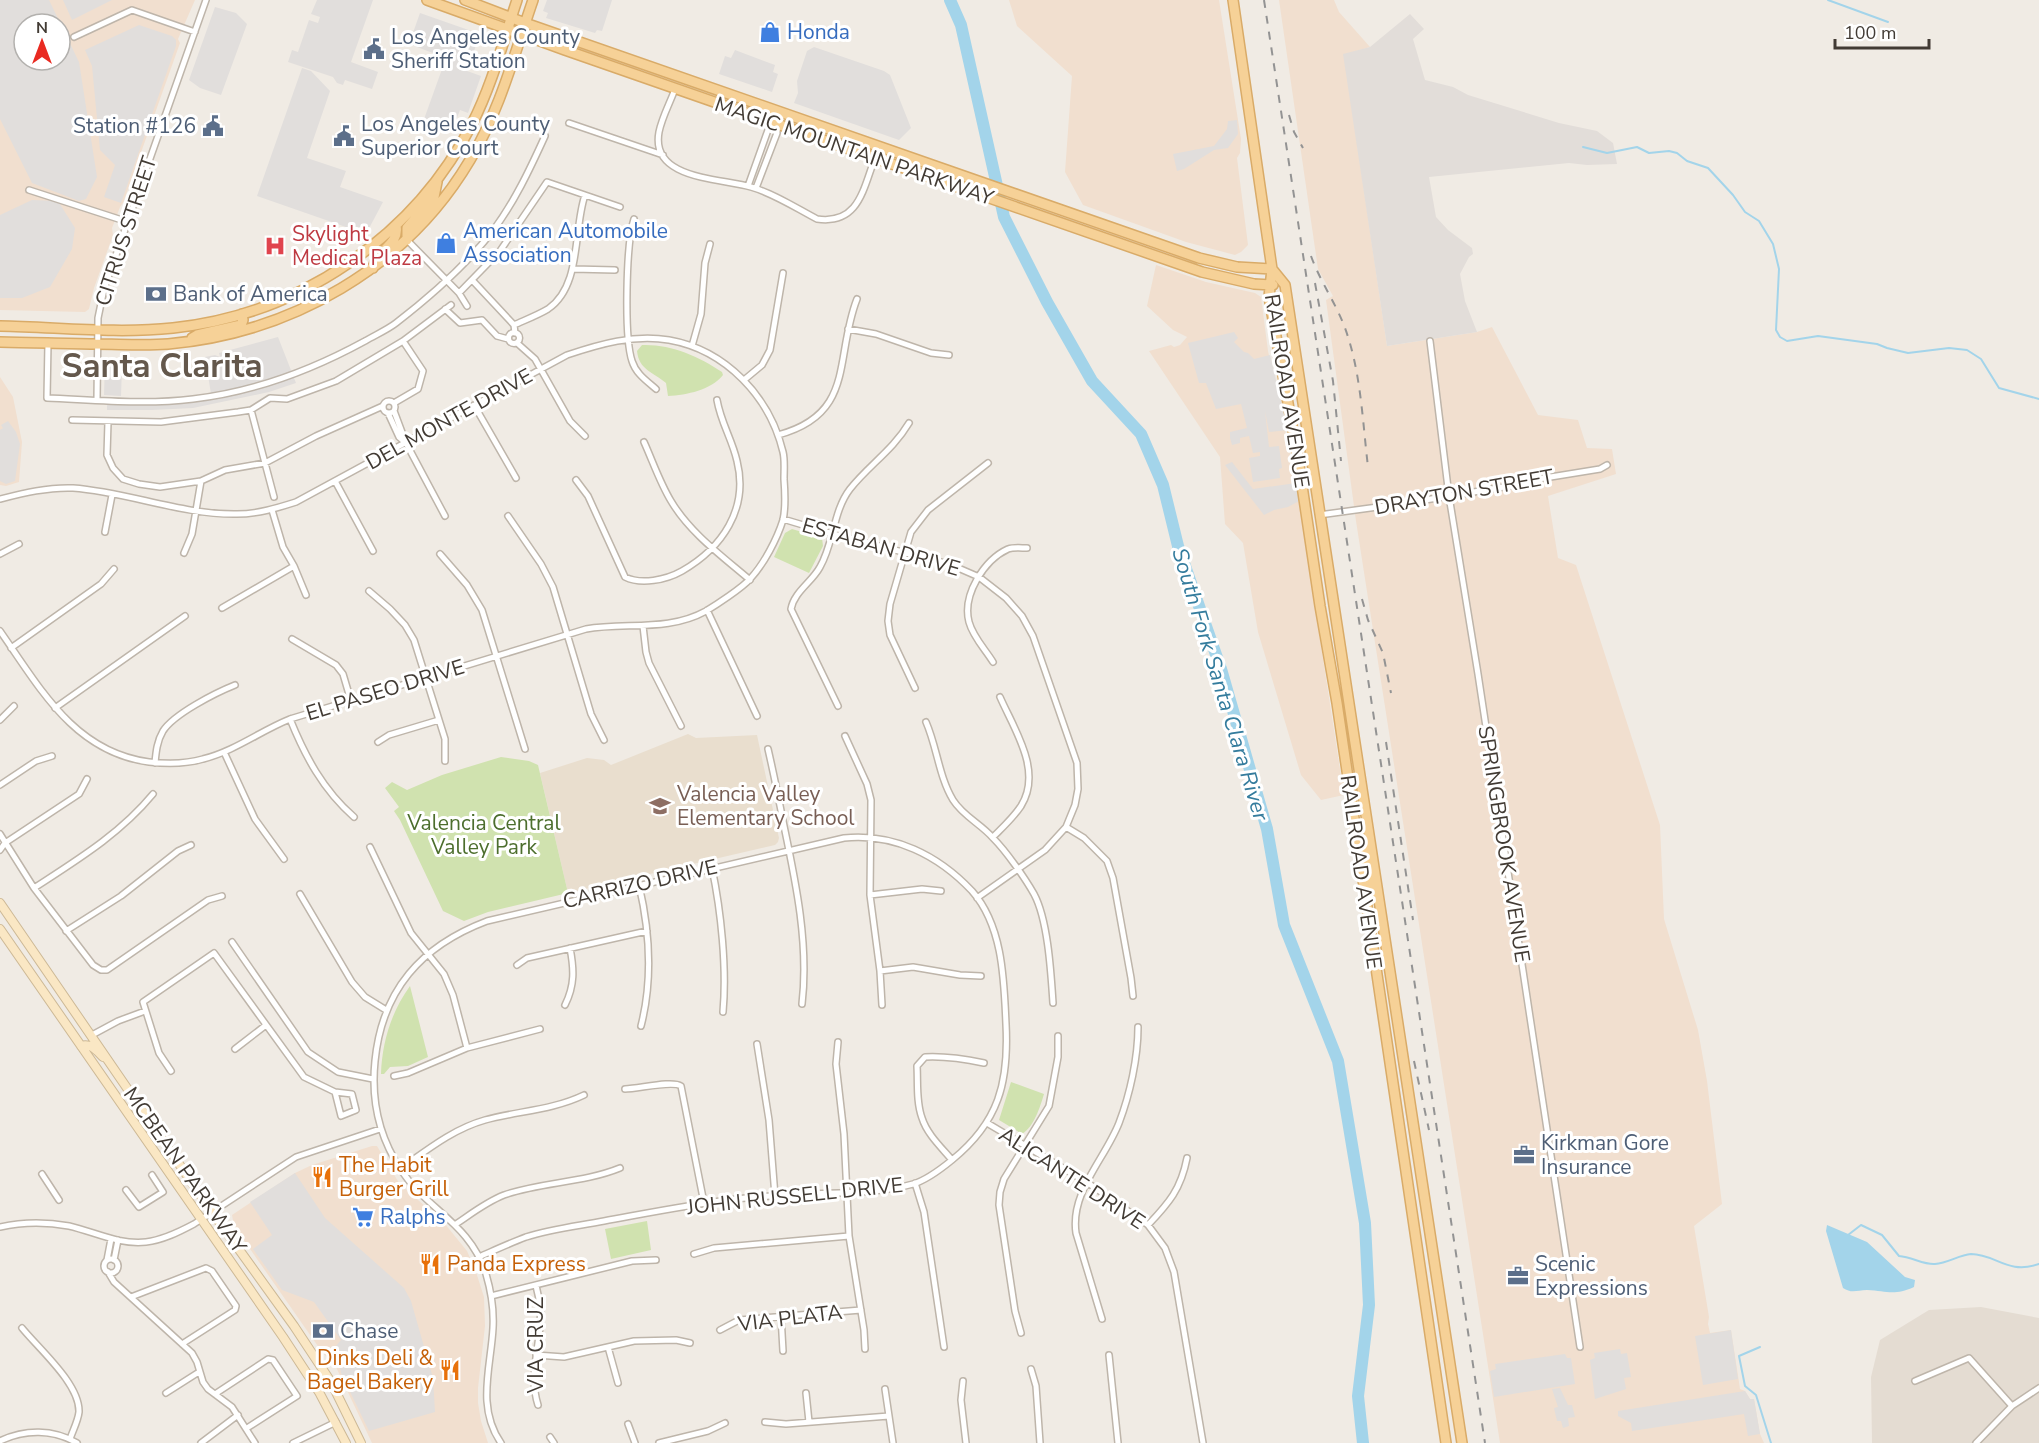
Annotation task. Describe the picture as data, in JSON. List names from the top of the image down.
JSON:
{
  "streets": {
    "main road": ["MAGIC MOUNTAIN PARKWAY", "RAILROAD AVENUE", "MCBEAN PARKWAY"],
    "street": [
      "CITRUS STREET",
      "DEL MONTE DRIVE",
      "DRAYTON STREET",
      "ESTABAN DRIVE",
      "EL PASEO DRIVE",
      "SPRINGBROOK AVENUE",
      "CARRIZO DRIVE",
      "ALICANTE DRIVE",
      "JOHN RUSSELL DRIVE",
      "VIA PLATA",
      "VIA CRUZ"
    ]
  },
  "crossings": [
    ["MAGIC MOUNTAIN PARKWAY", "RAILROAD AVENUE"],
    ["RAILROAD AVENUE", "DRAYTON STREET"],
    ["DEL MONTE DRIVE", "ESTABAN DRIVE"],
    ["DEL MONTE DRIVE", "EL PASEO DRIVE"],
    ["DRAYTON STREET", "SPRINGBROOK AVENUE"],
    ["ESTABAN DRIVE", "EL PASEO DRIVE"],
    ["ESTABAN DRIVE", "CARRIZO DRIVE"],
    ["CARRIZO DRIVE", "JOHN RUSSELL DRIVE"],
    ["ALICANTE DRIVE", "JOHN RUSSELL DRIVE"]
  ],
  "districts": ["Santa Clarita"],
  "water": ["South Fork Santa Clara River"],
  "parks": ["Valencia Central Valley Park"],
  "places": {
    "shop": ["Honda", "American Automobile Association"],
    "public building": ["Los Angeles County Sheriff Station", "Station #126", "Los Angeles County Superior Court"],
    "hospital": ["Skylight Medical Plaza"],
    "bank": ["Bank of America", "Chase"],
    "school or university": ["Valencia Valley Elementary School"],
    "office": ["Kirkman Gore Insurance", "Scenic Expressions"],
    "restaurant": ["The Habit Burger Grill", "Panda Express", "Dinks Deli & Bagel Bakery"],
    "supermarket": ["Ralphs"]
  },
  "scale_bar": "100 m",
  "north": "top"
}
